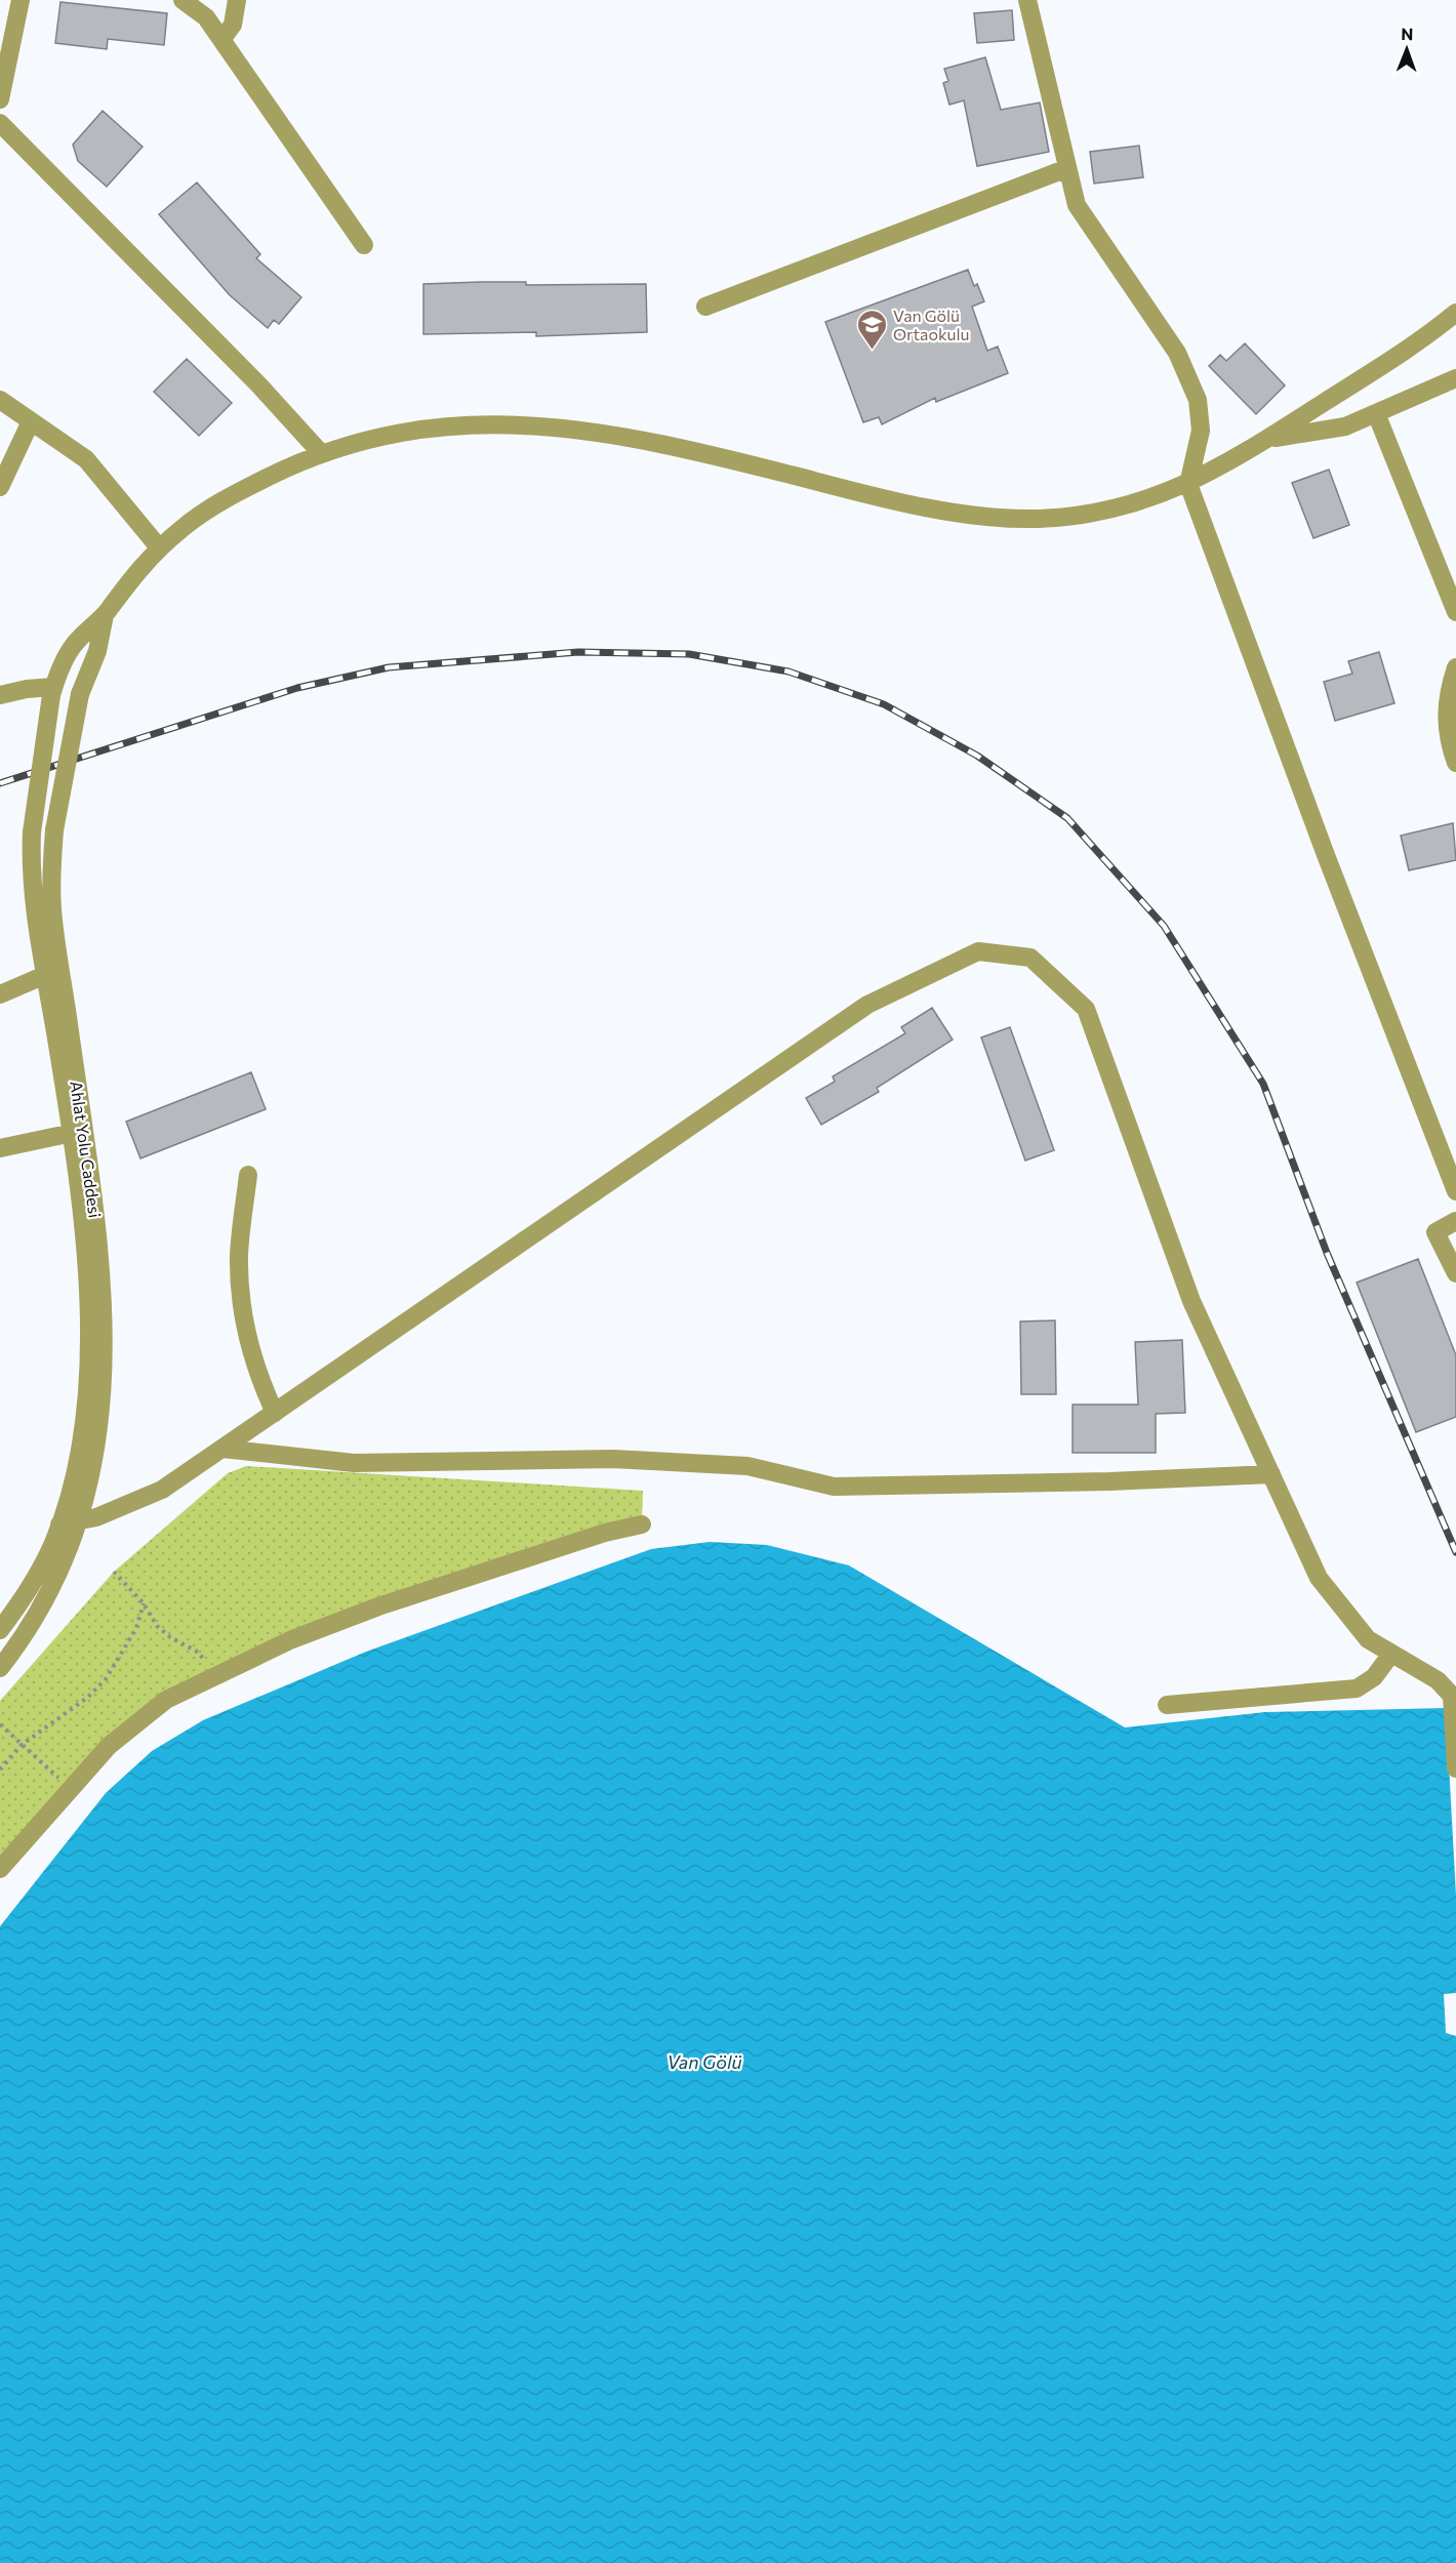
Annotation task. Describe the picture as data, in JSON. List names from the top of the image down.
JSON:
{
  "streets": {
    "street": ["Ahlat Yolu Caddesi"]
  },
  "water": ["Van Gölü"],
  "places": {
    "school or university": ["Van Gölü Ortaokulu"]
  },
  "north": "top"
}
